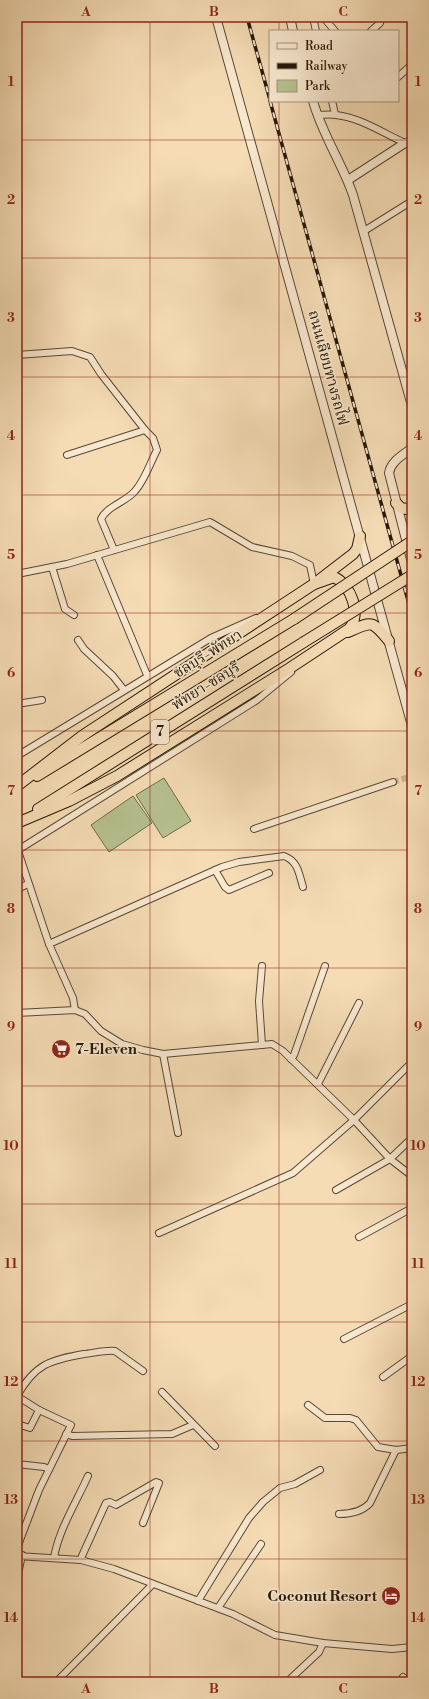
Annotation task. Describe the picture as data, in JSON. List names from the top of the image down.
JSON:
{
  "streets": {
    "highway": ["ชลบุรี-พัทยา", "พัทยา-ชลบุรี", "7"],
    "street": ["ถนนเลียบทางรถไฟ"]
  },
  "places": {
    "supermarket": ["7-Eleven"],
    "hotel": ["Coconut Resort"]
  },
  "legend": ["Road", "Railway", "Park"],
  "grid": {
    "columns": ["A", "B", "C"],
    "rows": [
      "1",
      "2",
      "3",
      "4",
      "5",
      "6",
      "7",
      "8",
      "9",
      "10",
      "11",
      "12",
      "13",
      "14"
    ]
  }
}
